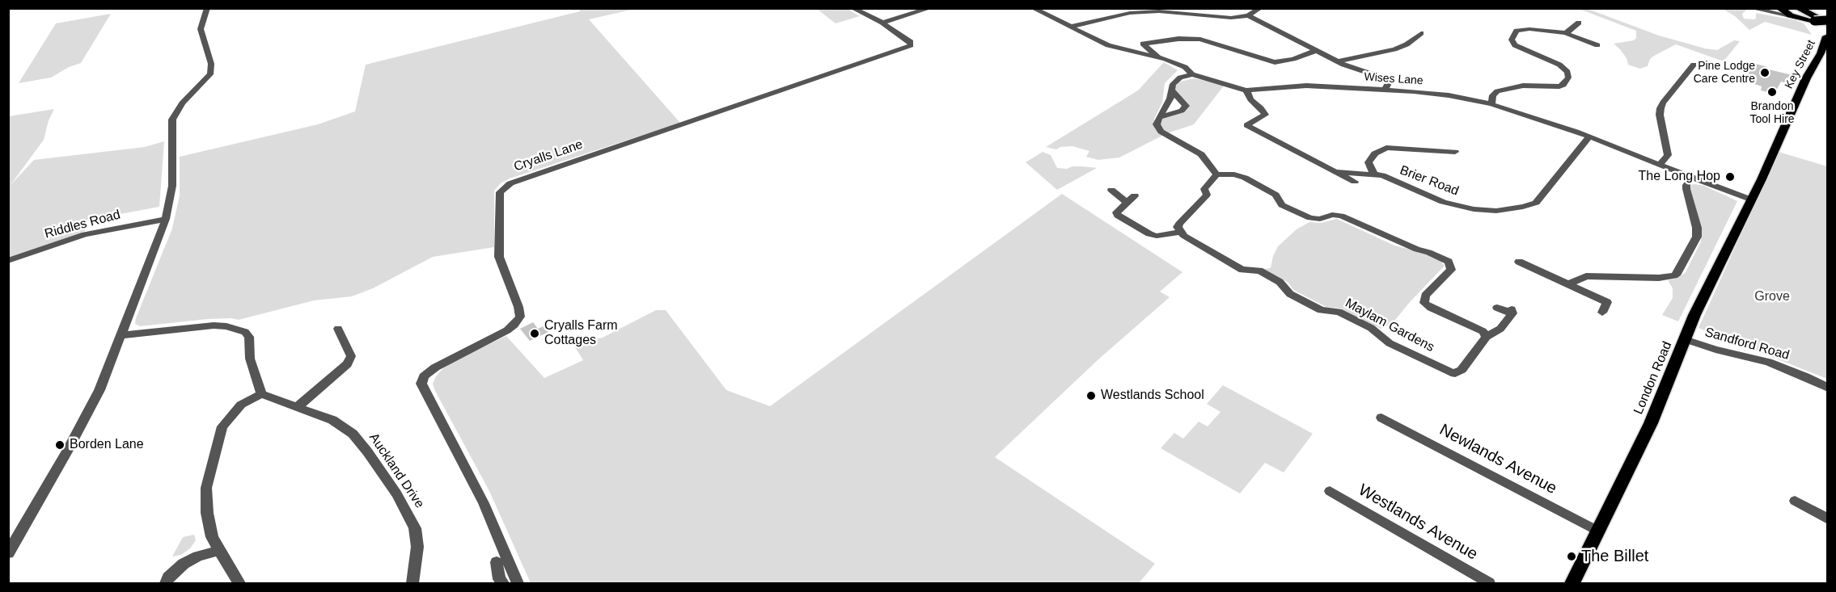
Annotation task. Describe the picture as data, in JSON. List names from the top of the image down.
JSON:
{
  "streets": {
    "main road": ["Key Street", "London Road"],
    "street": [
      "Wises Lane",
      "Cryalls Lane",
      "Brier Road",
      "Riddles Road",
      "Maylam Gardens",
      "Sandford Road",
      "Newlands Avenue",
      "Auckland Drive",
      "Westlands Avenue"
    ]
  },
  "crossings": [
    ["Key Street", "London Road"],
    ["Wises Lane", "Brier Road"],
    ["Wises Lane", "London Road"],
    ["Sandford Road", "London Road"],
    ["London Road", "Newlands Avenue"]
  ],
  "parks": ["Grove"],
  "places": [
    "Pine Lodge Care Centre",
    "Brandon Tool Hire",
    "The Long Hop",
    "Cryalls Farm Cottages",
    "Westlands School",
    "Borden Lane",
    "The Billet"
  ]
}
